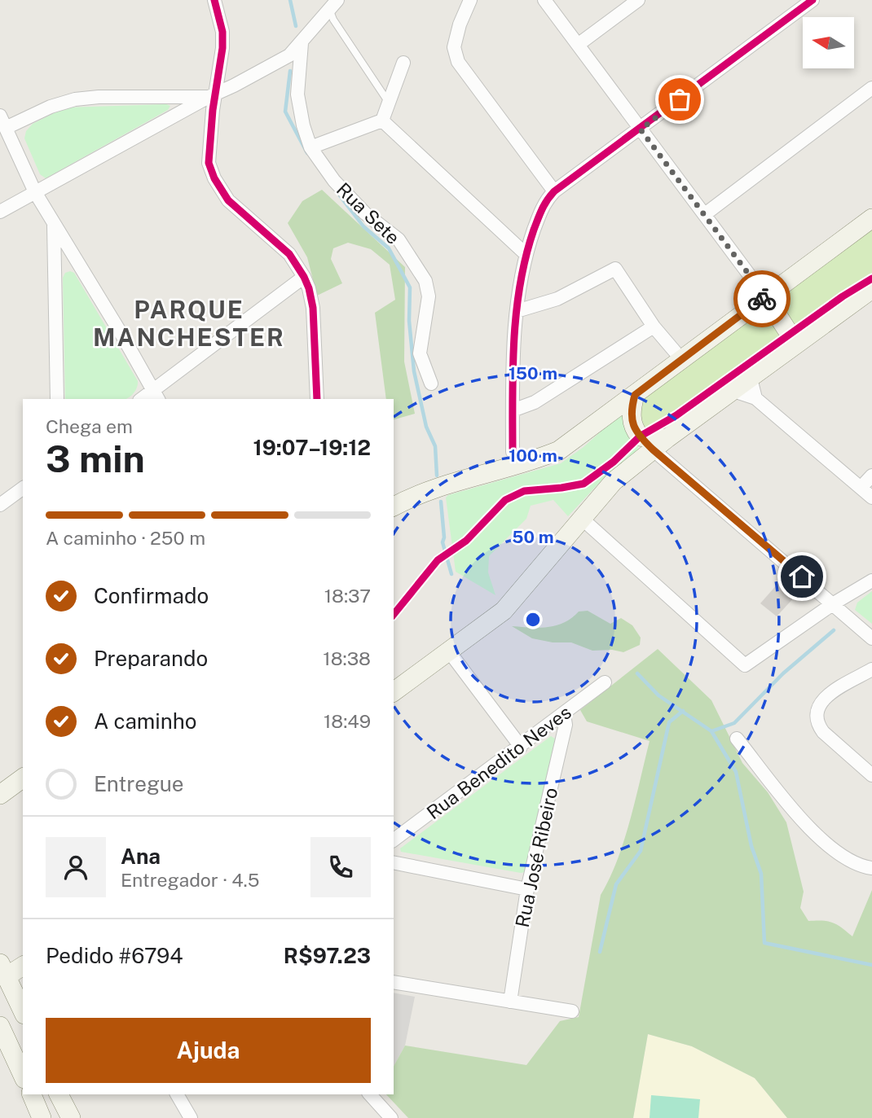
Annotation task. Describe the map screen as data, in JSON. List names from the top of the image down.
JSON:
{
  "streets": {
    "street": ["Rua Sete", "Rua Benedito Neves", "Rua José Ribeiro"]
  },
  "crossings": [
    ["Rua Benedito Neves", "Rua José Ribeiro"]
  ],
  "districts": ["PARQUE MANCHESTER"],
  "north": "left",
  "page": {
    "heading": ["3 min", "Chega em", "19:07–19:12"],
    "panel": [
      "Ana",
      "Entregador · 4.5",
      "Pedido #6794",
      "R$97.23"
    ],
    "bar": "A caminho · 250 m",
    "list": [
      ["Confirmado", "18:37"],
      ["Preparando", "18:38"],
      ["A caminho", "18:49"],
      "Entregue"
    ],
    "buttons": "Ajuda"
  },
  "rings": ["150 m", "100 m", "50 m"]
}
